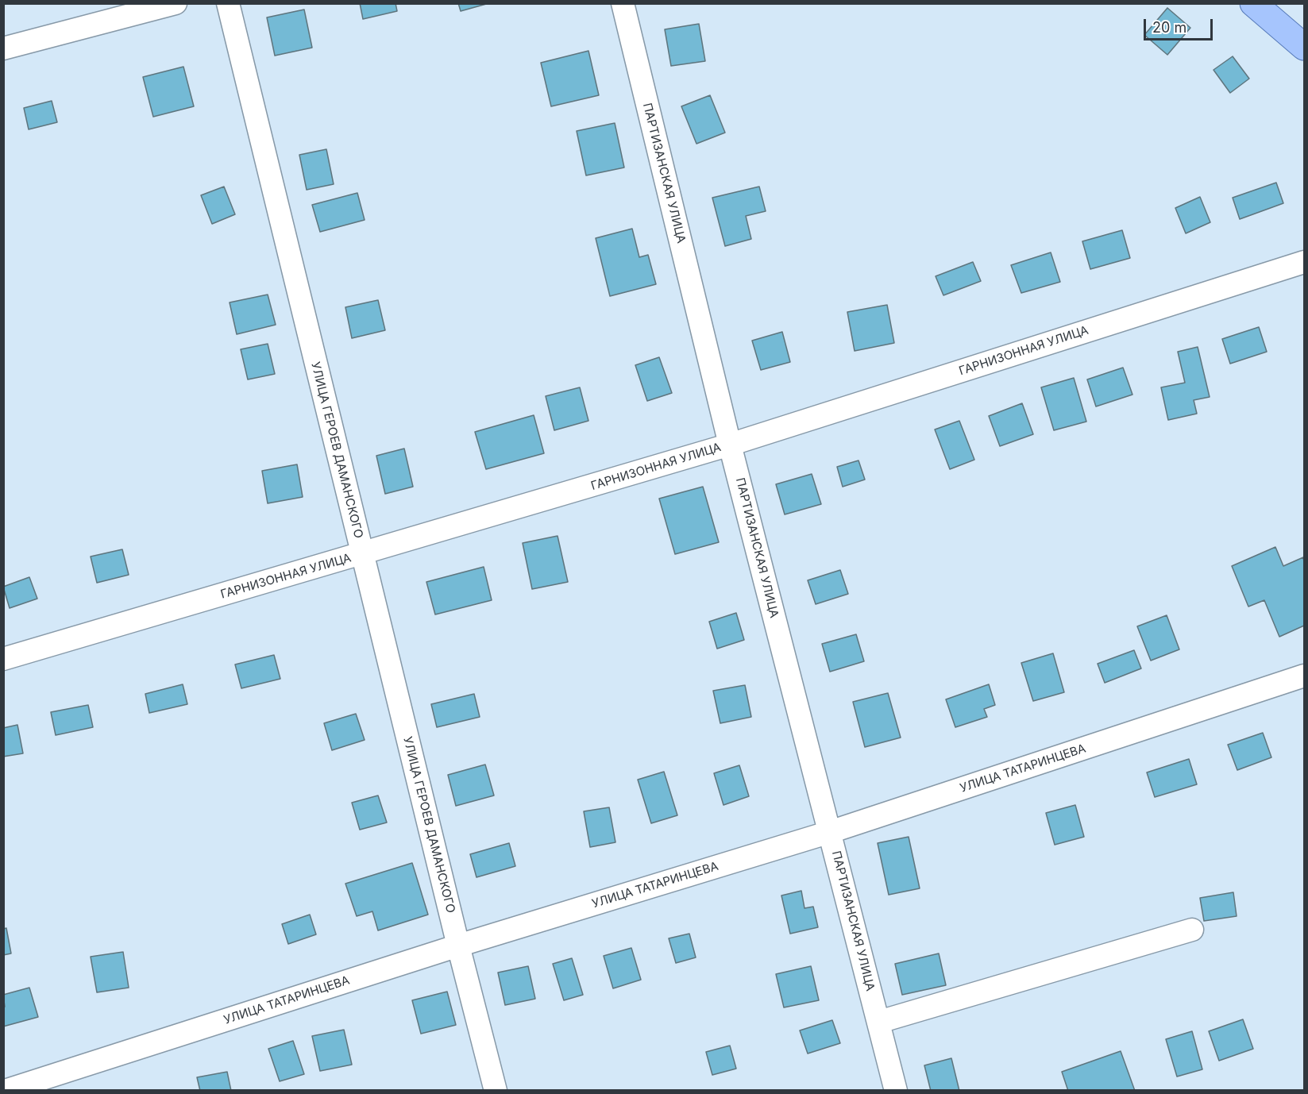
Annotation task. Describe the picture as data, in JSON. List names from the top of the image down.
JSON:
{
  "streets": {
    "street": [
      "ПАРТИЗАНСКАЯ УЛИЦА",
      "ГАРНИЗОННАЯ УЛИЦА",
      "УЛИЦА ГЕРОЕВ ДАМАНСКОГО",
      "УЛИЦА ТАТАРИНЦЕВА"
    ]
  },
  "crossings": [
    ["ПАРТИЗАНСКАЯ УЛИЦА", "ГАРНИЗОННАЯ УЛИЦА"],
    ["ПАРТИЗАНСКАЯ УЛИЦА", "УЛИЦА ТАТАРИНЦЕВА"],
    ["ГАРНИЗОННАЯ УЛИЦА", "УЛИЦА ГЕРОЕВ ДАМАНСКОГО"],
    ["УЛИЦА ГЕРОЕВ ДАМАНСКОГО", "УЛИЦА ТАТАРИНЦЕВА"]
  ],
  "scale_bar": "20 m"
}
